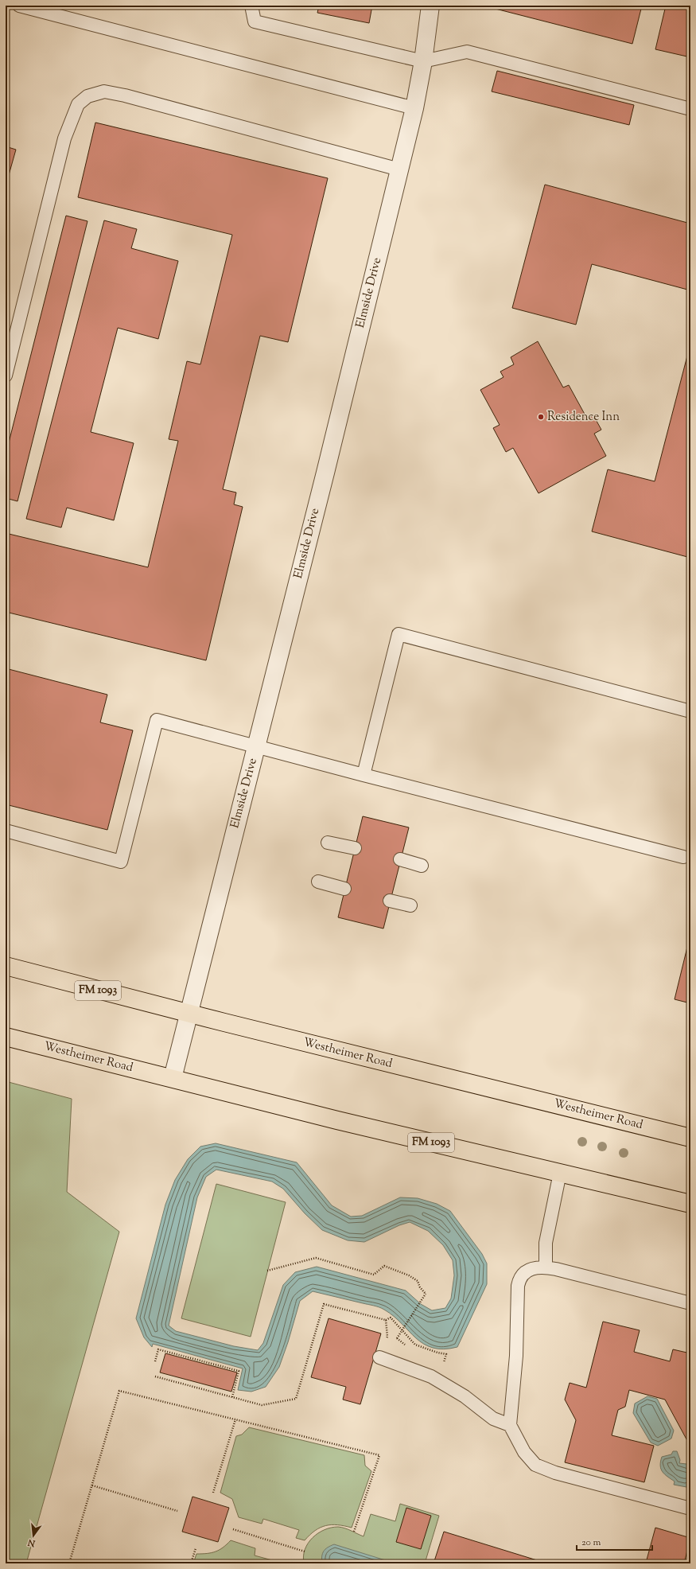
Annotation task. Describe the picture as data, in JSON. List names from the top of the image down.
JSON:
{
  "streets": {
    "main road": ["FM 1093", "Westheimer Road"],
    "street": ["Elmside Drive"]
  },
  "crossings": [
    ["Elmside Drive", "Westheimer Road"]
  ],
  "places": ["Residence Inn"],
  "scale_bar": "20 m",
  "north": "bottom"
}
